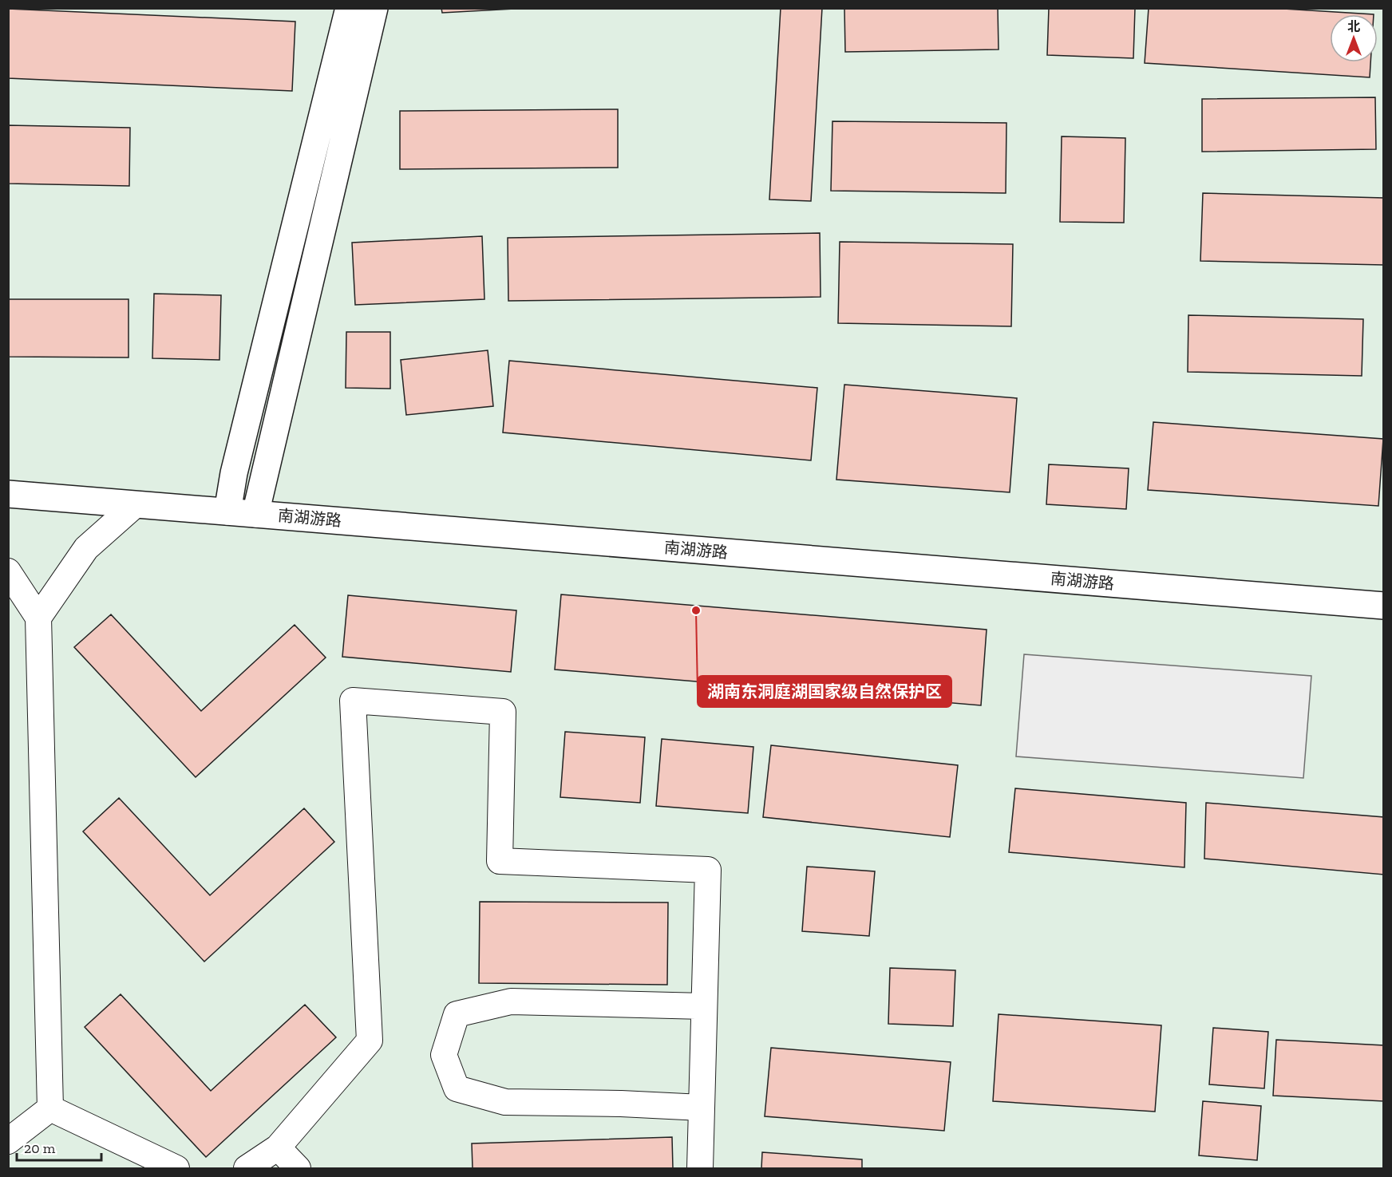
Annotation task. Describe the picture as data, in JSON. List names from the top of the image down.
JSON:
{
  "streets": {
    "street": ["南湖游路"]
  },
  "places": ["湖南东洞庭湖国家级自然保护区"],
  "scale_bar": "20 m",
  "north": "top"
}
